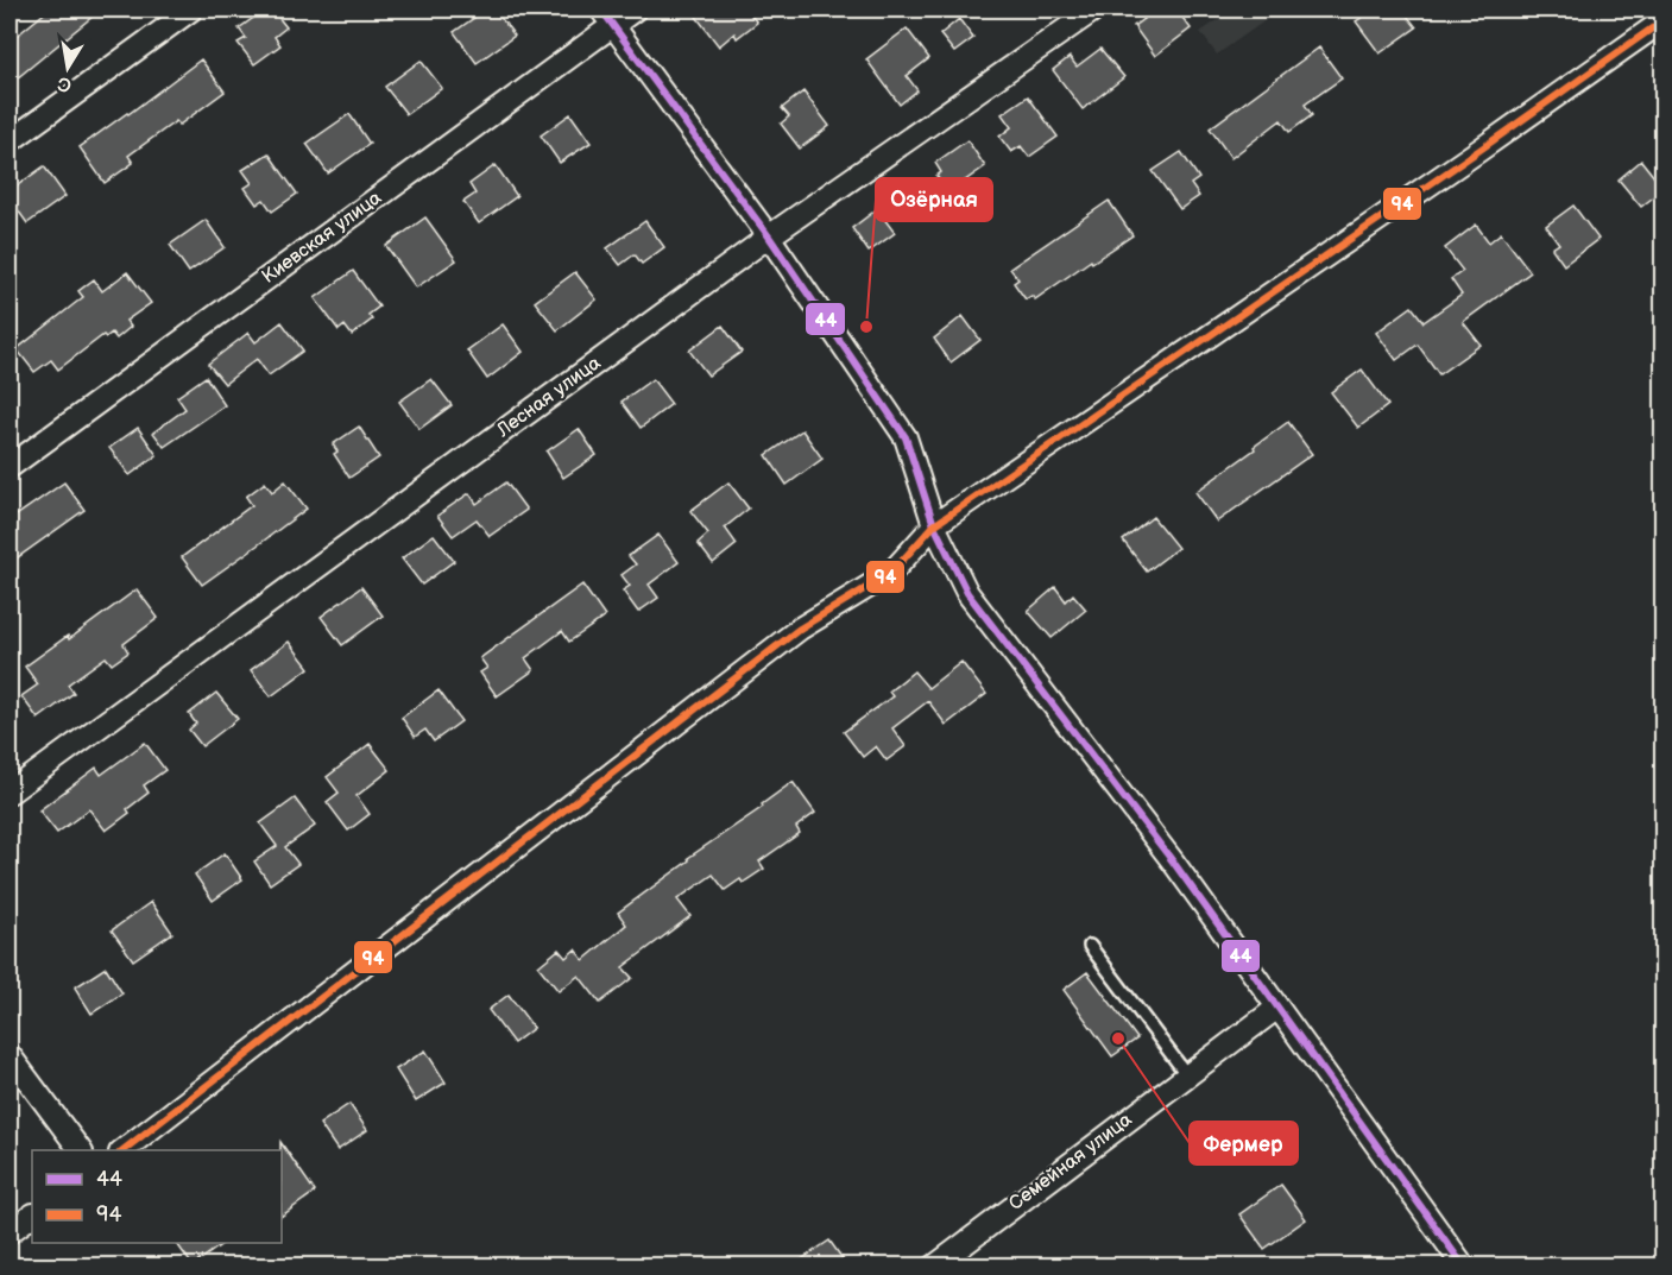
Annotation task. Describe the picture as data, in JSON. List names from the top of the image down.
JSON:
{
  "streets": {
    "street": ["Киевская улица", "Лесная улица", "Семейная улица"]
  },
  "places": ["Озёрная", "Фермер"],
  "lines": ["transit line 44", "transit line 94"],
  "legend": ["44", "94"],
  "north": "bottom"
}
